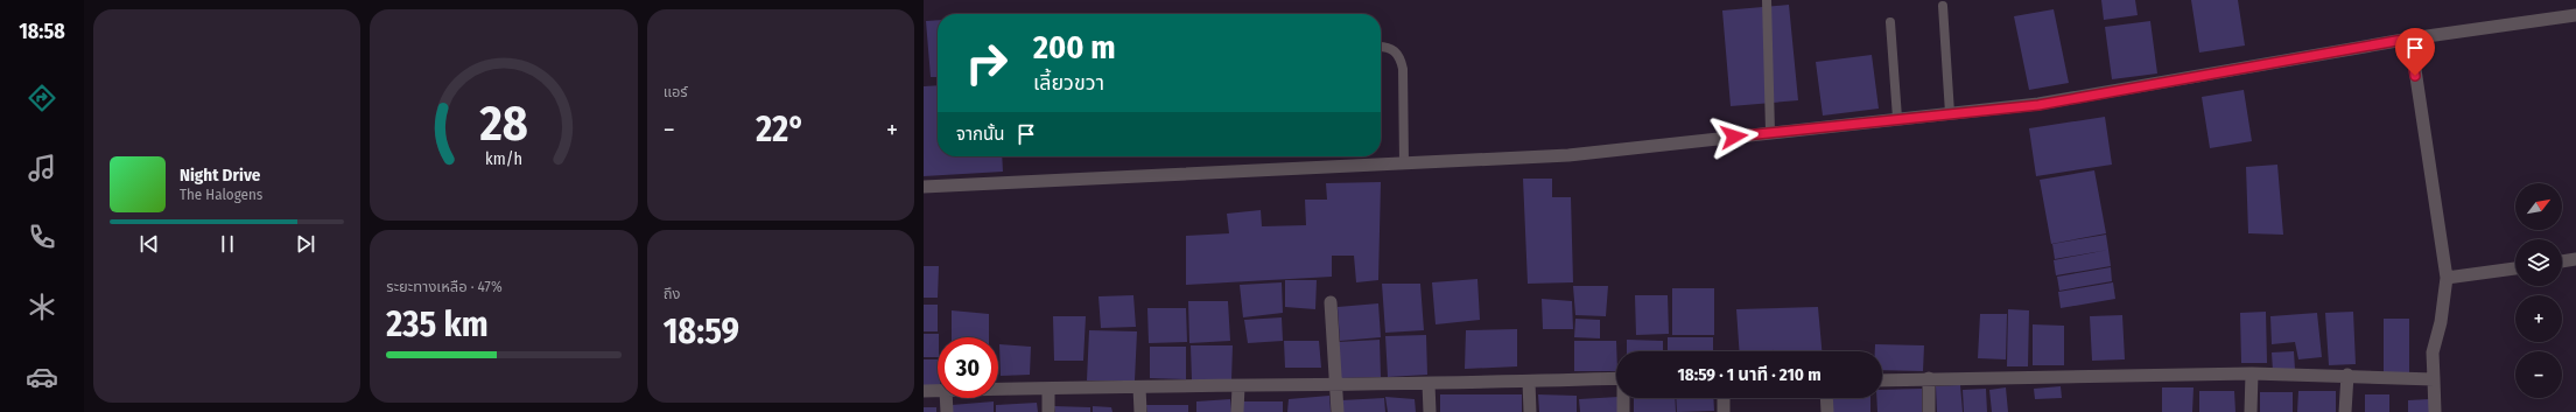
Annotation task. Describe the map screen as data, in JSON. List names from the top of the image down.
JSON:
{
  "north": "top right",
  "page": {
    "tabs": "18:58",
    "tile": [
      "แอร์",
      ["ระยะทางเหลือ · 47%", "235 km"],
      ["ถึง", "18:59"]
    ],
    "turn": ["200 m", "เลี้ยวขวา"],
    "heat": ["−", "22°", "+"],
    "then": "จากนั้น",
    "song": ["Night Drive", "The Halogens"],
    "map_buttons": ["+", "−"],
    "limit": "30",
    "trip": "18:59 · 1 นาที · 210 m",
    "gauge": ["28", "km/h"]
  }
}
